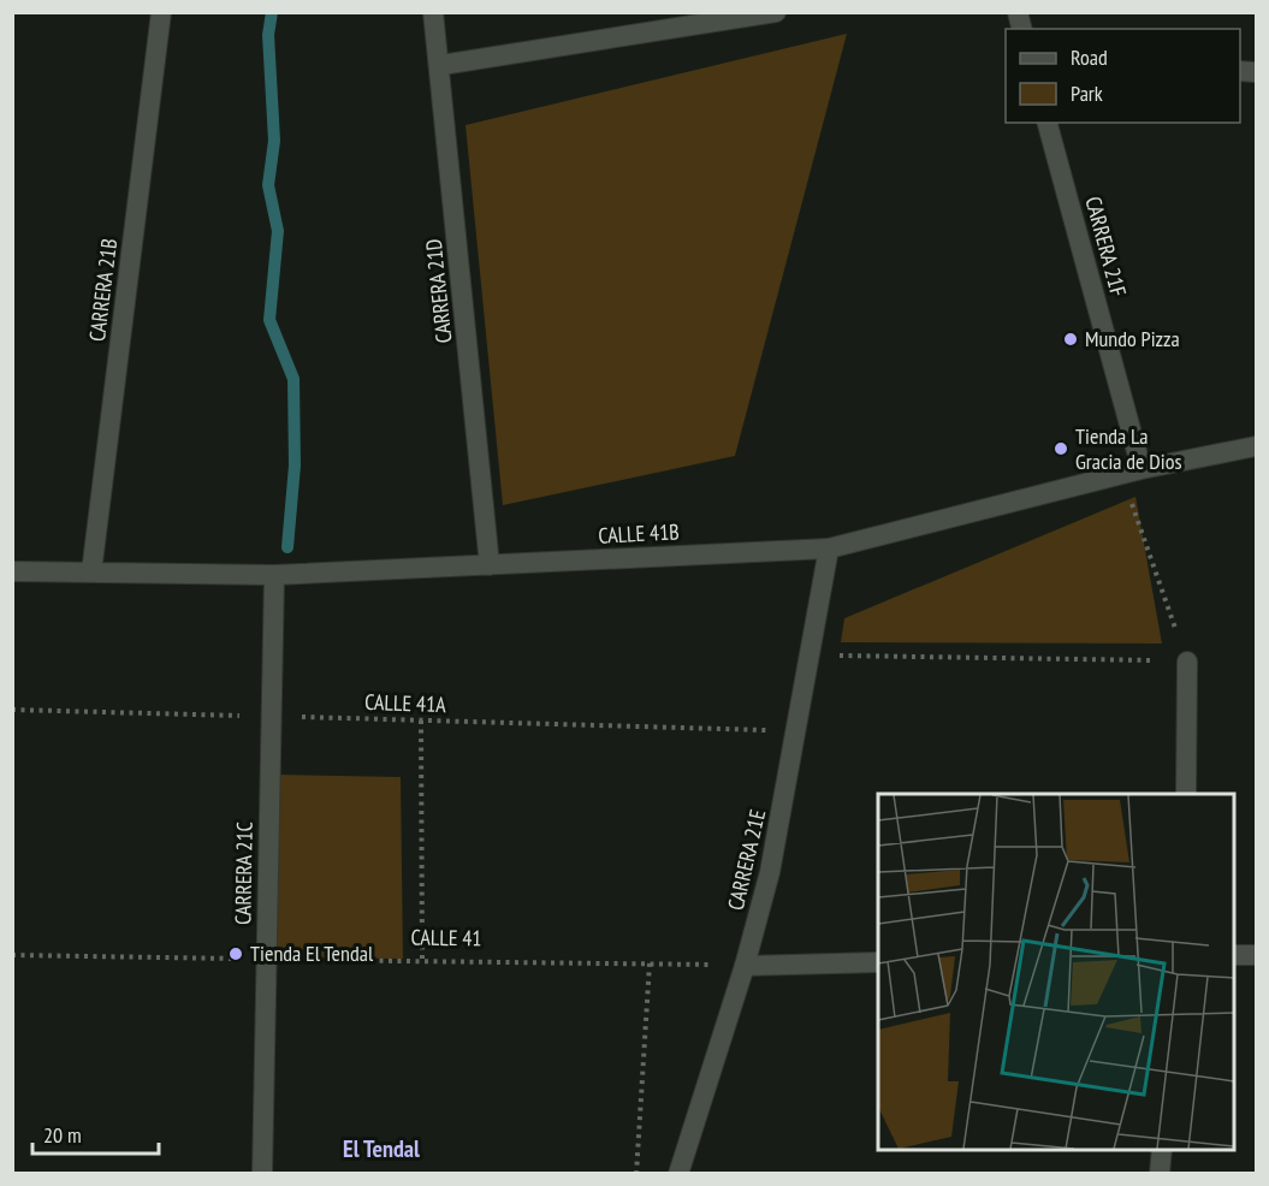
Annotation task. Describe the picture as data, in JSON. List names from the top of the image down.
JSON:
{
  "streets": {
    "street": [
      "CARRERA 21F",
      "CARRERA 21B",
      "CARRERA 21D",
      "CALLE 41B",
      "CARRERA 21E",
      "CARRERA 21C"
    ],
    "path": ["CALLE 41A", "CALLE 41"]
  },
  "crossings": [
    ["CARRERA 21F", "CALLE 41B"],
    ["CARRERA 21B", "CALLE 41B"],
    ["CARRERA 21D", "CALLE 41B"],
    ["CALLE 41B", "CARRERA 21E"],
    ["CALLE 41B", "CARRERA 21C"],
    ["CALLE 41A", "CARRERA 21E"],
    ["CALLE 41A", "CARRERA 21C"],
    ["CARRERA 21E", "CALLE 41"],
    ["CARRERA 21C", "CALLE 41"]
  ],
  "districts": ["El Tendal"],
  "places": ["Mundo Pizza", "Tienda La Gracia de Dios", "Tienda El Tendal"],
  "legend": ["Road", "Park"],
  "scale_bar": "20 m"
}
